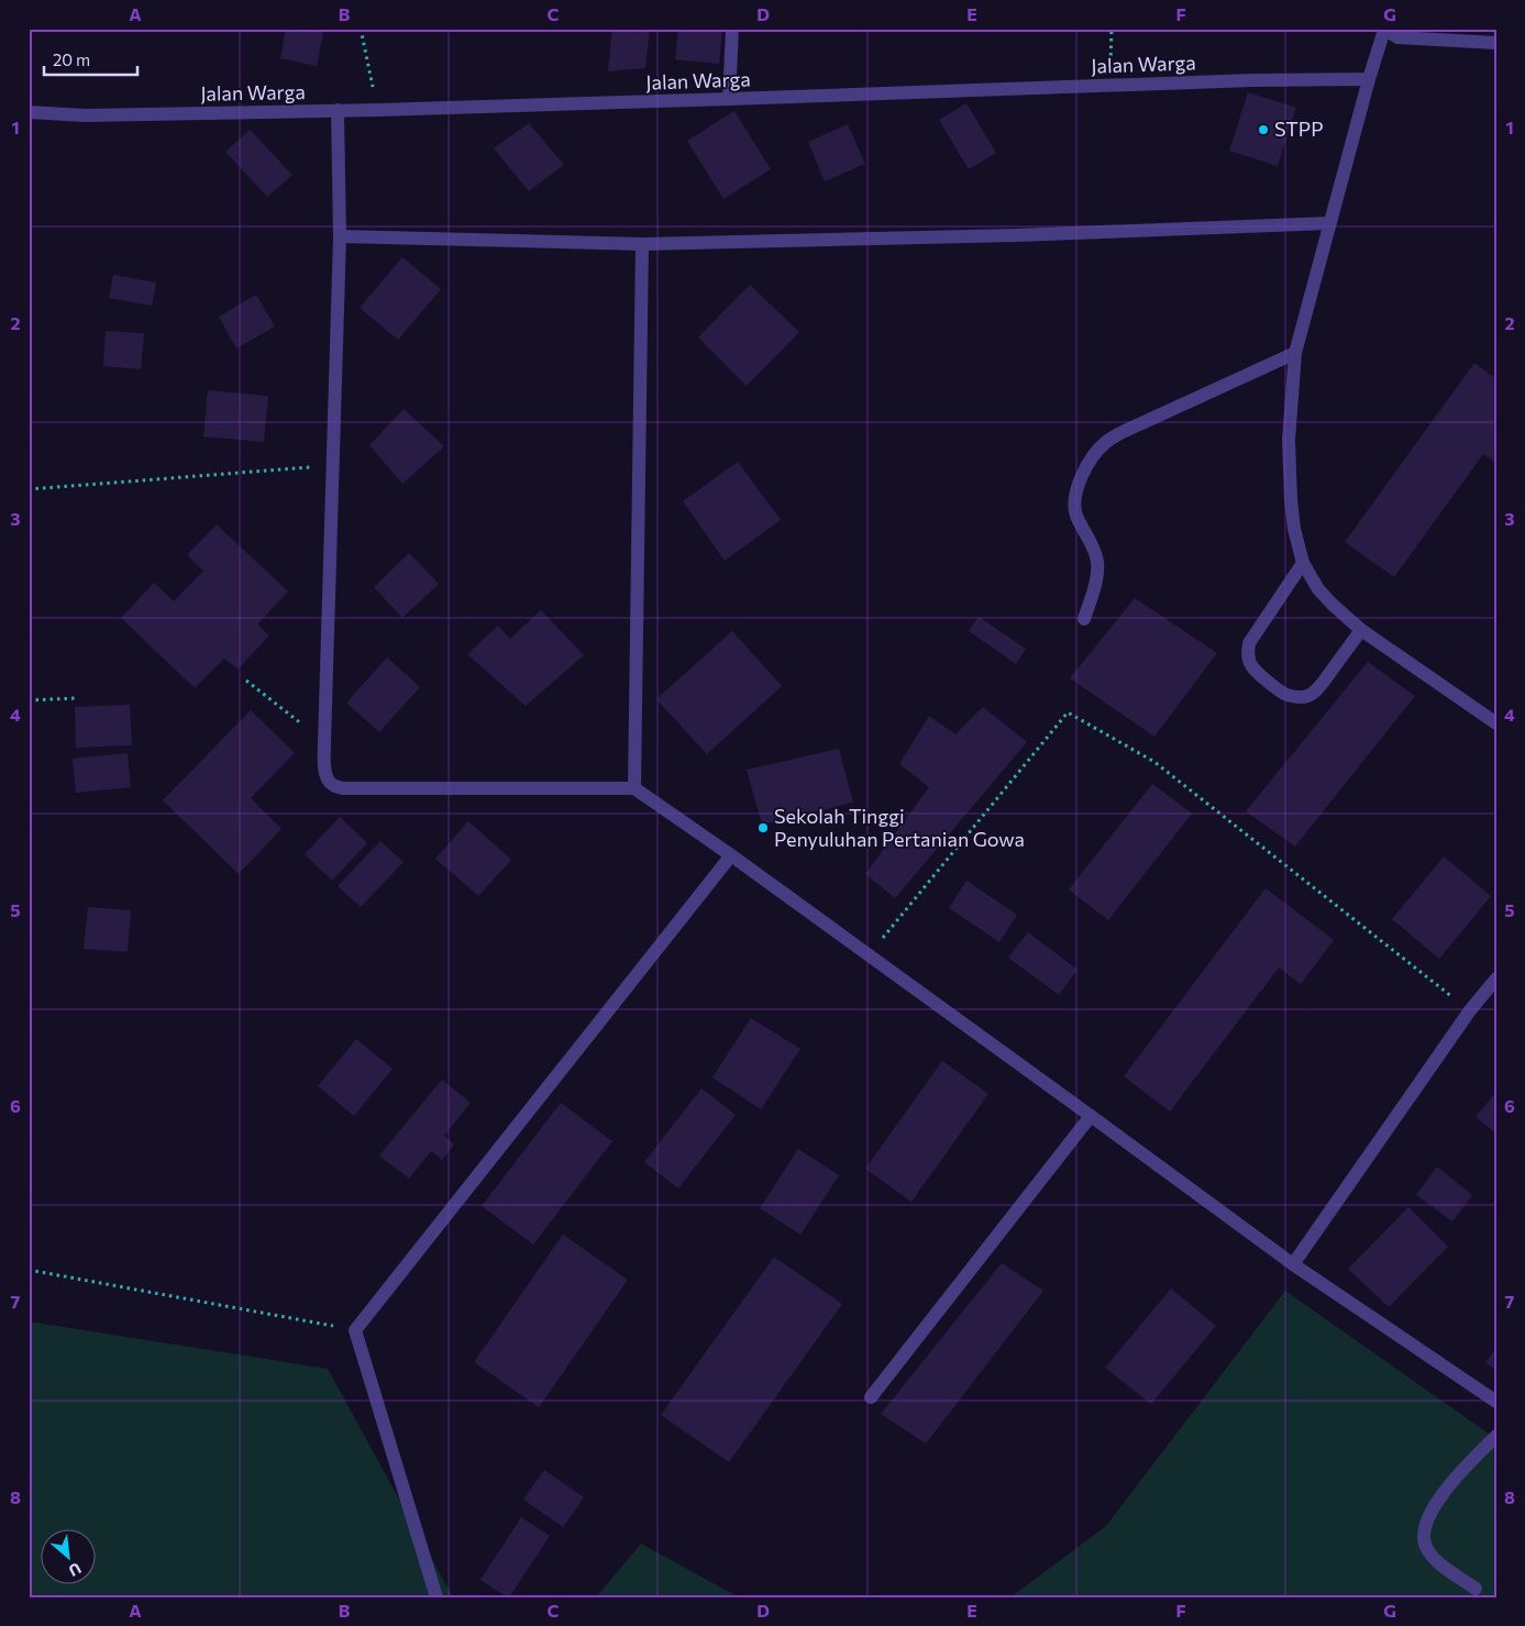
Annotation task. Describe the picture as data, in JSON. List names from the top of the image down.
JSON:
{
  "streets": {
    "street": ["Jalan Warga"]
  },
  "places": ["STPP", "Sekolah Tinggi Penyuluhan Pertanian Gowa"],
  "scale_bar": "20 m",
  "north": "bottom right",
  "grid": {
    "columns": [
      "A",
      "B",
      "C",
      "D",
      "E",
      "F",
      "G"
    ],
    "rows": [
      "1",
      "2",
      "3",
      "4",
      "5",
      "6",
      "7",
      "8"
    ]
  }
}
